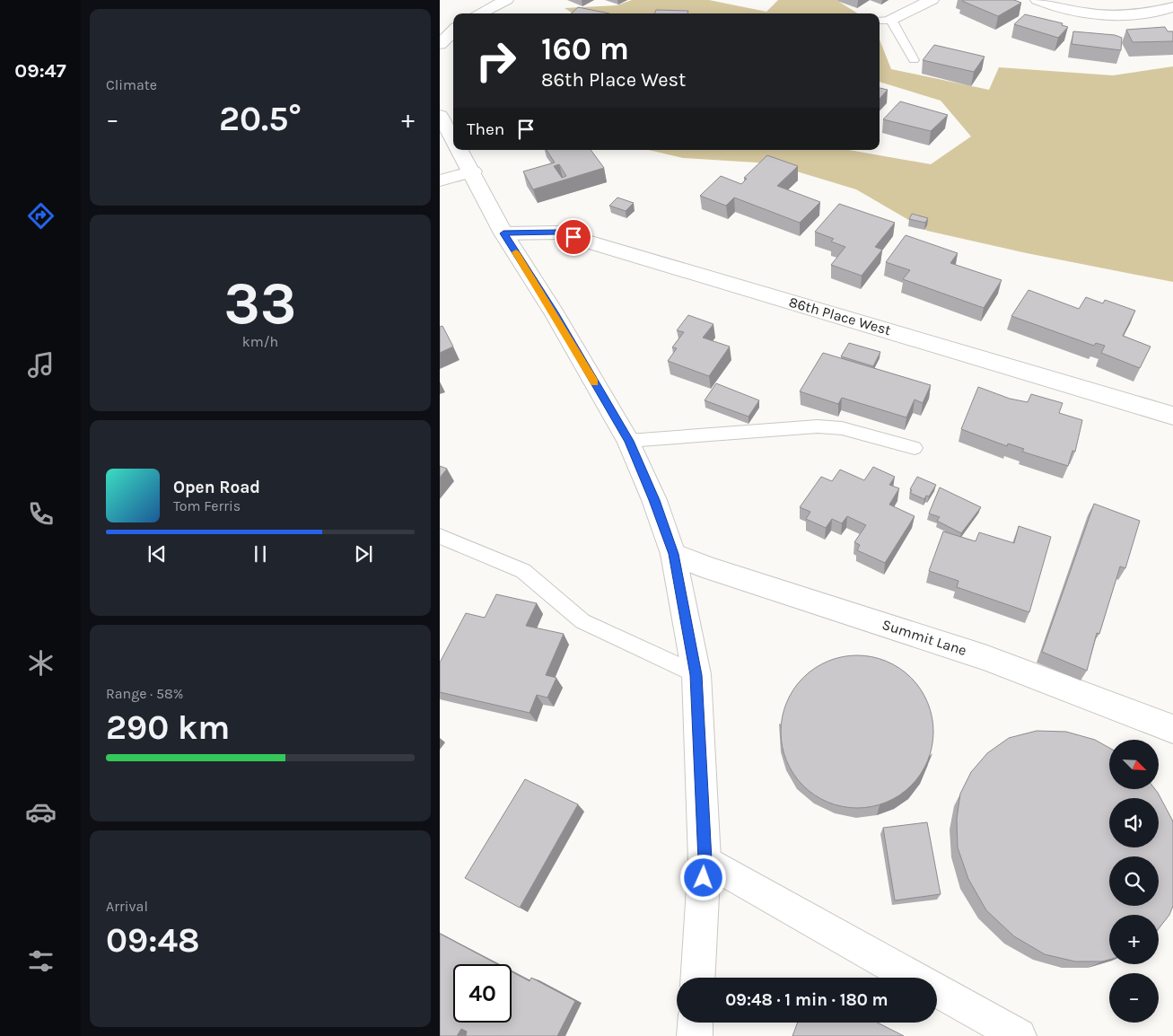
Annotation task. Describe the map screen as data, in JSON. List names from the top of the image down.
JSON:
{
  "streets": {
    "street": ["86th Place West", "Summit Lane"]
  },
  "north": "bottom right",
  "page": {
    "tabs": "09:47",
    "tile": [
      "Climate",
      ["33", "km/h"],
      ["Range · 58%", "290 km"],
      ["Arrival", "09:48"]
    ],
    "turn": ["160 m", "86th Place West"],
    "heat": ["−", "20.5°", "+"],
    "then": "Then",
    "song": ["Open Road", "Tom Ferris"],
    "map_buttons": ["+", "−"],
    "limit": "40",
    "trip": "09:48 · 1 min · 180 m"
  }
}
